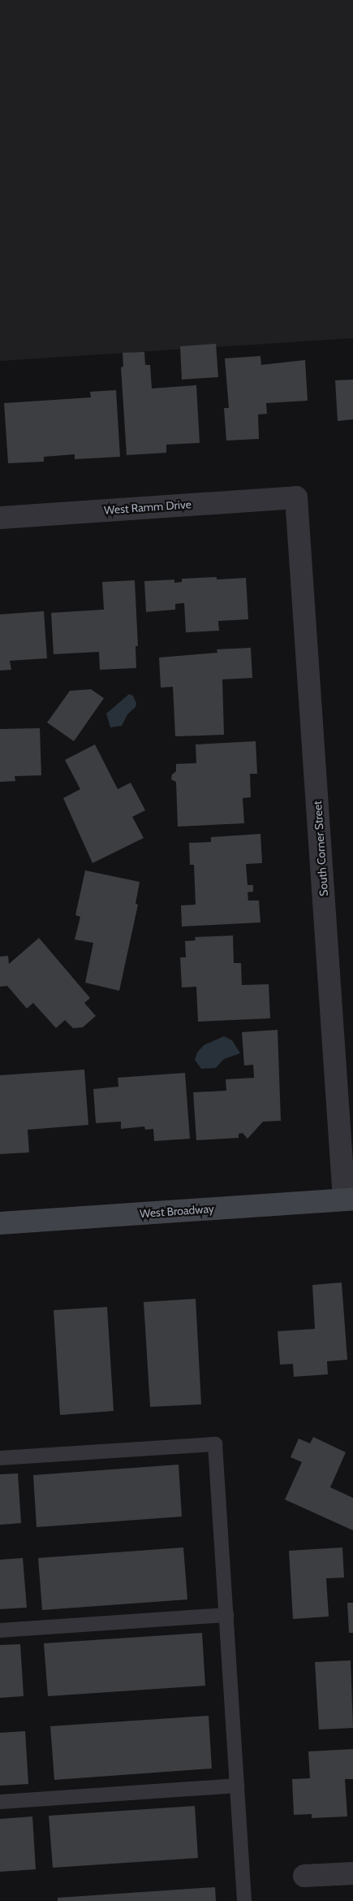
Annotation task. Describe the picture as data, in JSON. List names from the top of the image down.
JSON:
{
  "streets": {
    "main road": ["West Broadway"],
    "street": ["West Ramm Drive", "South Corner Street"]
  },
  "crossings": [
    ["West Ramm Drive", "South Corner Street"],
    ["South Corner Street", "West Broadway"]
  ]
}
